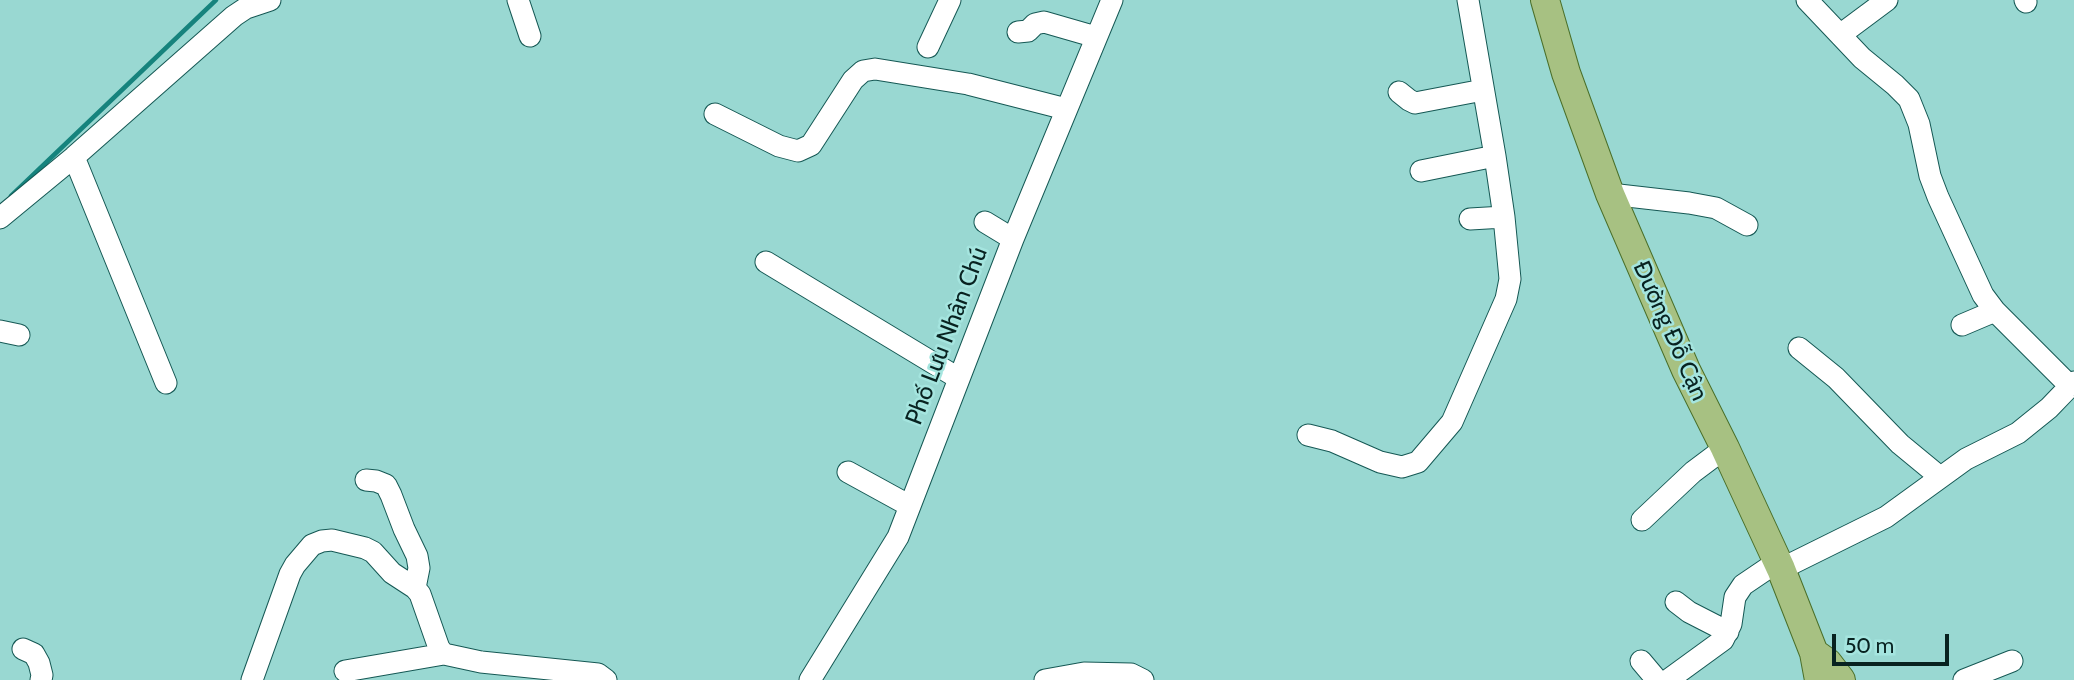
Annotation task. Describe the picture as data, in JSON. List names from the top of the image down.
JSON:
{
  "streets": {
    "main road": ["Đường Đỗ Cận"],
    "street": ["Phố Lưu Nhân Chú"]
  },
  "scale_bar": "50 m"
}
